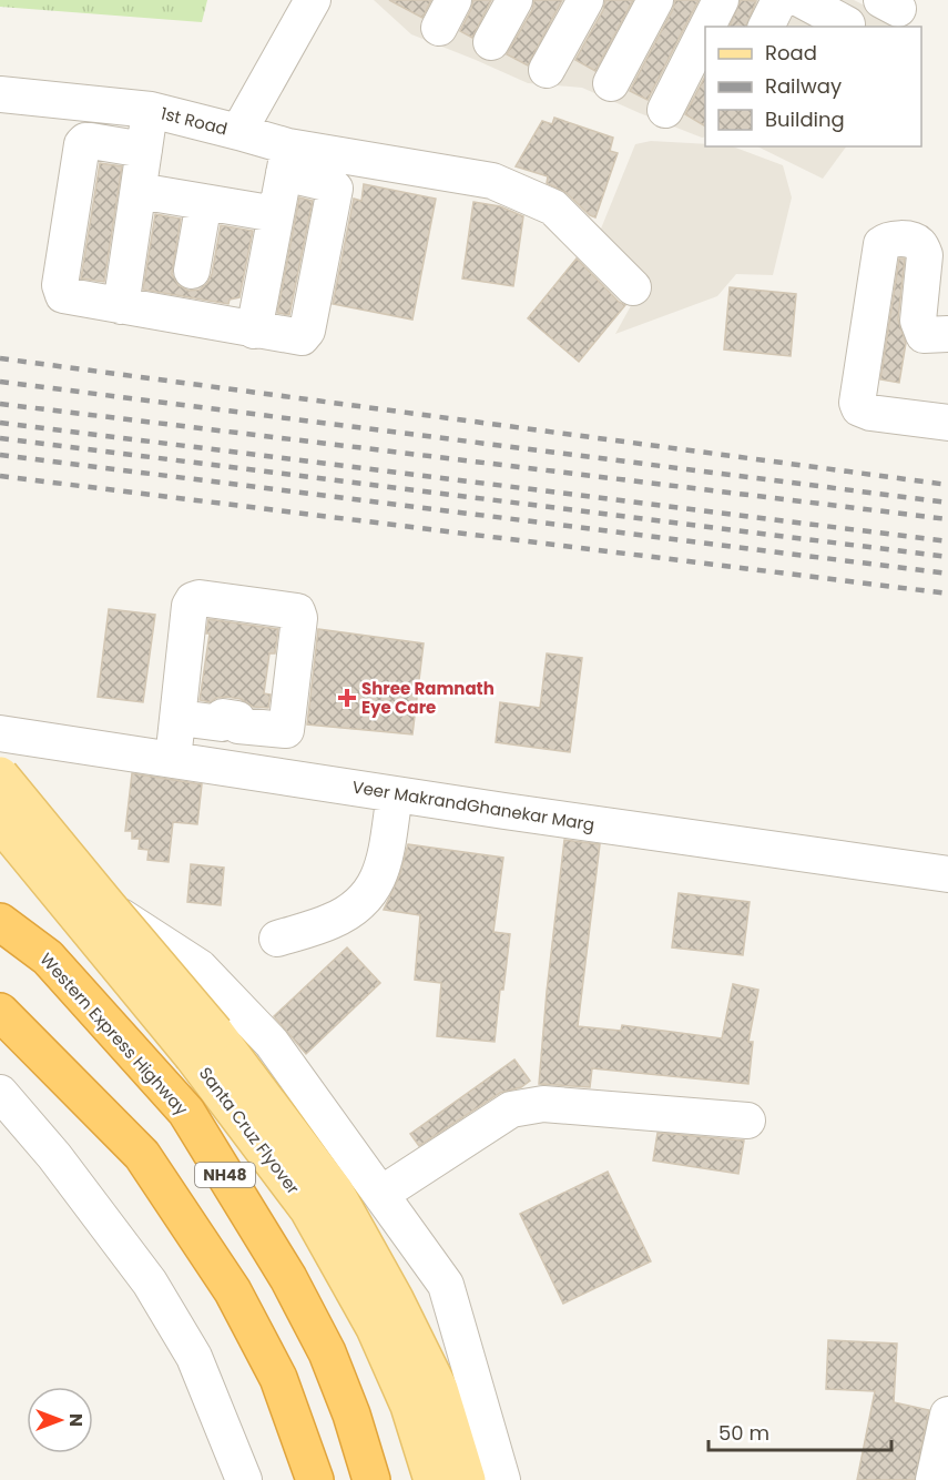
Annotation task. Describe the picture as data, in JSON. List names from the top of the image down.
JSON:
{
  "streets": {
    "highway": ["Western Express Highway", "NH48"],
    "main road": ["Santa Cruz Flyover"],
    "street": ["1st Road", "Veer MakrandGhanekar Marg"]
  },
  "places": {
    "health": ["Shree Ramnath Eye Care"]
  },
  "legend": ["Road", "Railway", "Building"],
  "scale_bar": "50 m",
  "north": "right"
}
